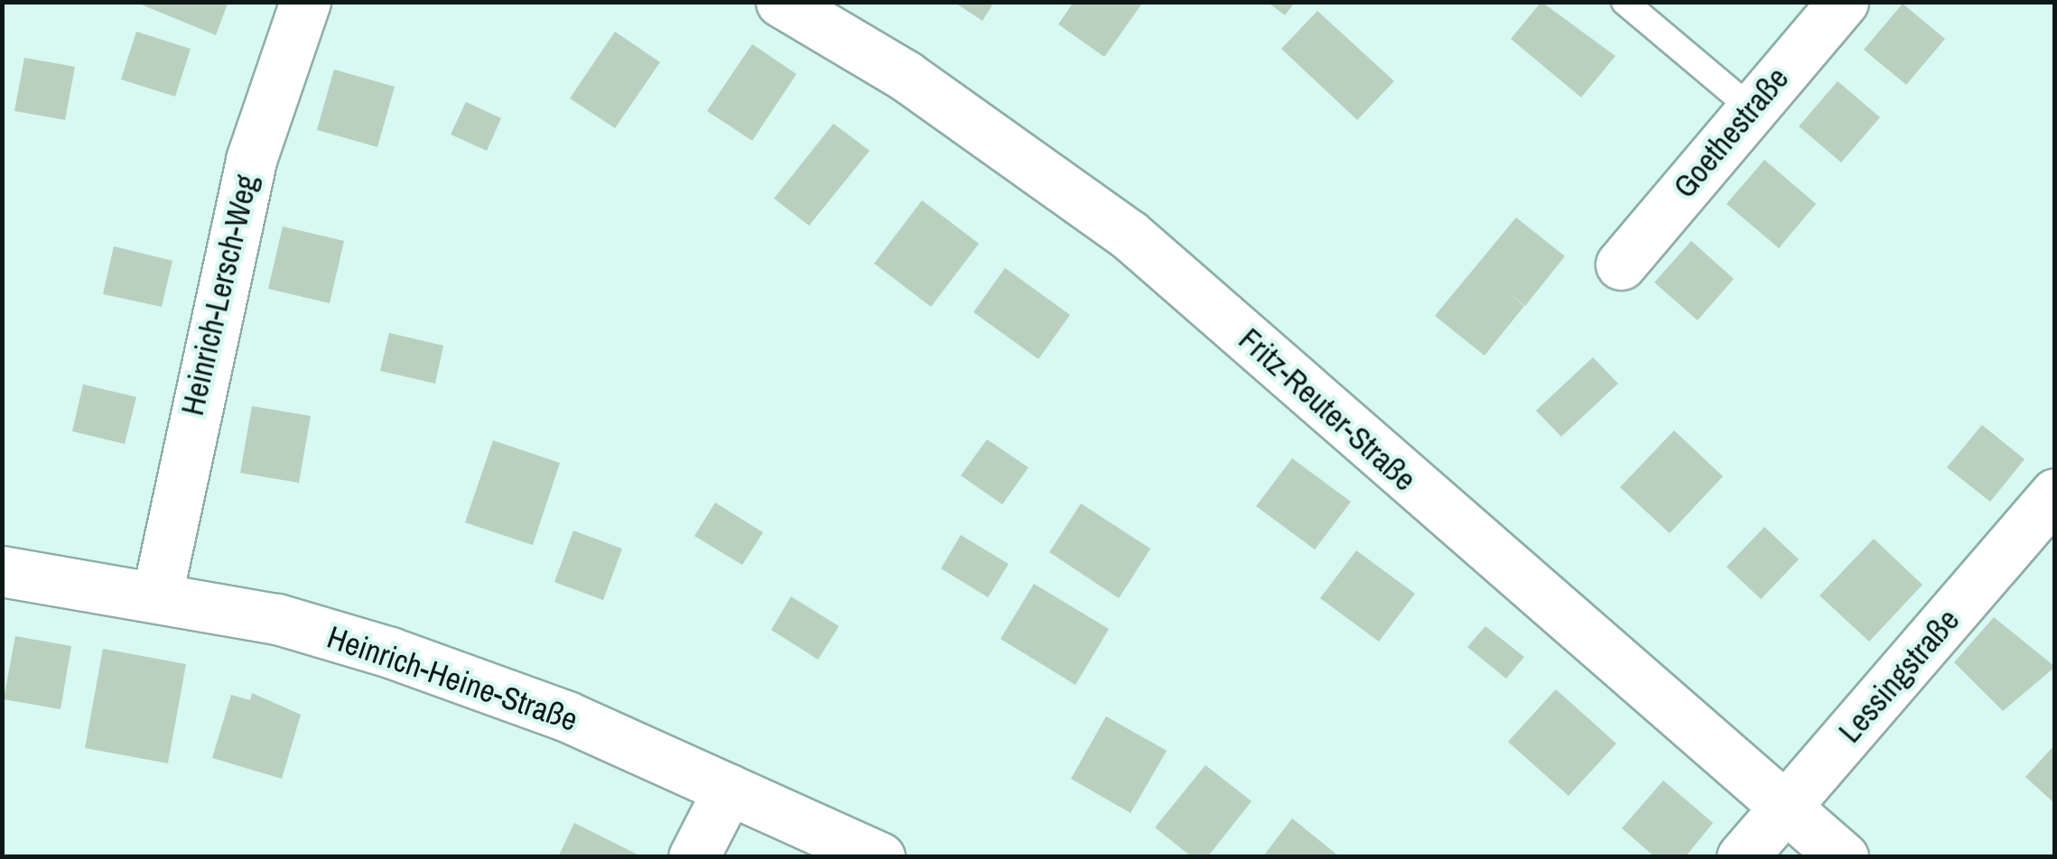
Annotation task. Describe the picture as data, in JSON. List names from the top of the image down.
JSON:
{
  "streets": {
    "street": [
      "Goethestraße",
      "Heinrich-Lersch-Weg",
      "Fritz-Reuter-Straße",
      "Lessingstraße",
      "Heinrich-Heine-Straße"
    ]
  },
  "crossings": [
    ["Heinrich-Lersch-Weg", "Heinrich-Heine-Straße"],
    ["Fritz-Reuter-Straße", "Lessingstraße"]
  ]
}
